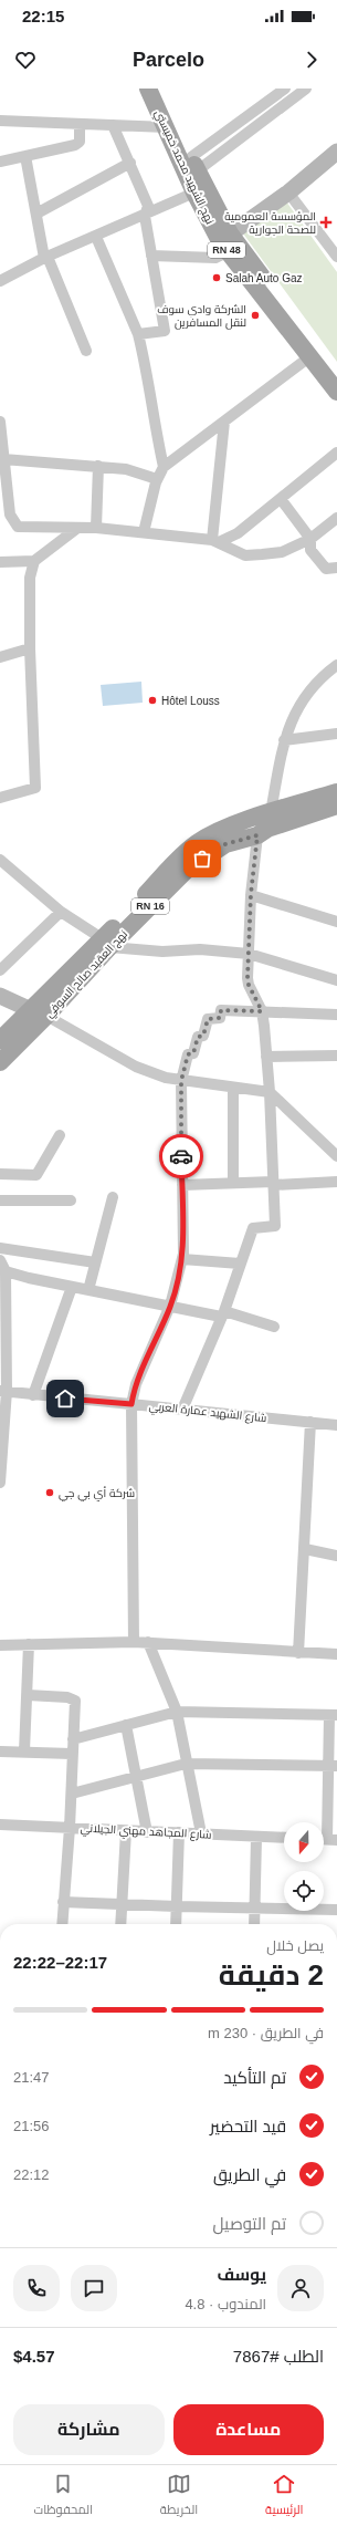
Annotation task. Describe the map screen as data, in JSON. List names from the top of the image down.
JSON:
{
  "streets": {
    "main road": [
      "نهج الشهيد محمد خميستي",
      "RN 48",
      "RN 16",
      "نهج العقيد صالح السوفي"
    ],
    "street": ["شارع الشهيد عمارة العربي", "شارع المجاهد مهني الجيلاني"]
  },
  "places": {
    "health": ["المؤسسة العمومية للصحة الجوارية"],
    "other": [
      "Salah Auto Gaz",
      "الشركة وادي سوف لنقل المسافرين",
      "Hôtel Louss",
      "شركة أي بي جي"
    ]
  },
  "north": "bottom",
  "page": {
    "status": "22:15",
    "header": "Parcelo",
    "heading": ["2 دقيقة", "يصل خلال", "22:17–22:22"],
    "panel": [
      "يوسف",
      "المندوب · 4.8",
      "الطلب #7867",
      "$4.57"
    ],
    "bar": "في الطريق · 230 m",
    "list": [
      ["تم التأكيد", "21:47"],
      ["قيد التحضير", "21:56"],
      ["في الطريق", "22:12"],
      "تم التوصيل"
    ],
    "buttons": ["مساعدة", "مشاركة"],
    "tabs": ["الرئيسية", "الخريطة", "المحفوظات"]
  }
}
